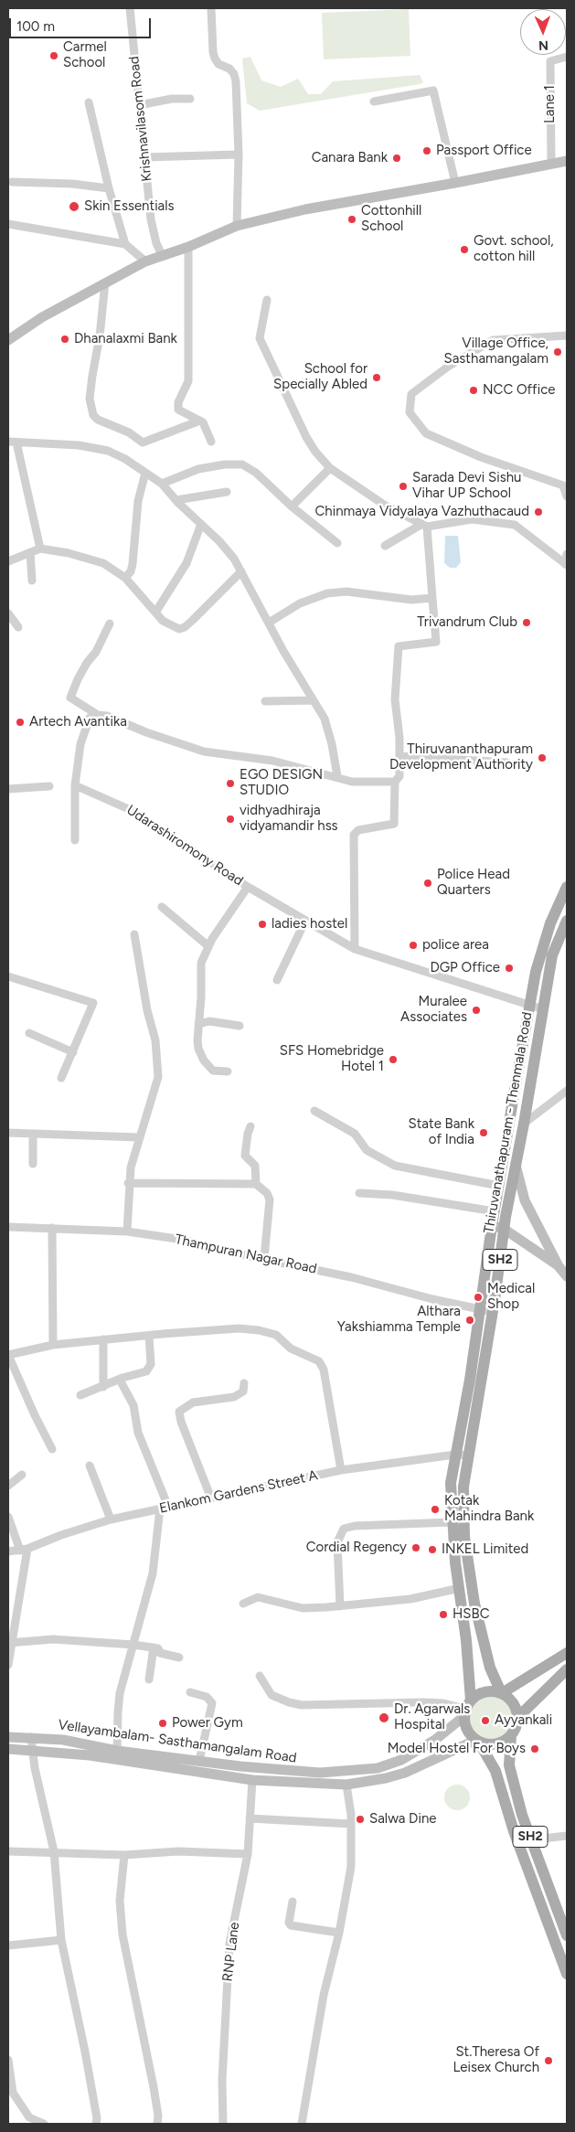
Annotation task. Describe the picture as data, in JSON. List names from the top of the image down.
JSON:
{
  "streets": {
    "main road": ["Thiruvanathapuram - Thenmala Road", "SH2", "Vellayambalam- Sasthamangalam Road"],
    "street": [
      "Lane 1",
      "Krishnavilasom Road",
      "Udarashiromony Road",
      "Thampuran Nagar Road",
      "Elankom Gardens Street A",
      "RNP Lane"
    ]
  },
  "crossings": [
    ["Udarashiromony Road", "Thiruvanathapuram - Thenmala Road"],
    ["Thiruvanathapuram - Thenmala Road", "Thampuran Nagar Road"],
    ["Thiruvanathapuram - Thenmala Road", "SH2"],
    ["Thiruvanathapuram - Thenmala Road", "Elankom Gardens Street A"],
    ["Thiruvanathapuram - Thenmala Road", "Vellayambalam- Sasthamangalam Road"],
    ["SH2", "Vellayambalam- Sasthamangalam Road"],
    ["Vellayambalam- Sasthamangalam Road", "RNP Lane"]
  ],
  "places": [
    "Carmel School",
    "Passport Office",
    "Canara Bank",
    "Skin Essentials",
    "Cottonhill School",
    "Govt. school, cotton hill",
    "Dhanalaxmi Bank",
    "Village Office, Sasthamangalam",
    "School for Specially Abled",
    "NCC Office",
    "Sarada Devi Sishu Vihar UP School",
    "Chinmaya Vidyalaya Vazhuthacaud",
    "Trivandrum Club",
    "Artech Avantika",
    "Thiruvananthapuram Development Authority",
    "EGO DESIGN STUDIO",
    "vidhyadhiraja vidyamandir hss",
    "Police Head Quarters",
    "ladies hostel",
    "police area",
    "DGP Office",
    "Muralee Associates",
    "SFS Homebridge Hotel 1",
    "State Bank of India",
    "Medical Shop",
    "Althara Yakshiamma Temple",
    "Kotak Mahindra Bank",
    "Cordial Regency",
    "INKEL Limited",
    "HSBC",
    "Dr. Agarwals Hospital",
    "Ayyankali",
    "Power Gym",
    "Model Hostel For Boys",
    "Salwa Dine",
    "St.Theresa Of Leisex Church"
  ],
  "scale_bar": "100 m",
  "north": "bottom"
}
